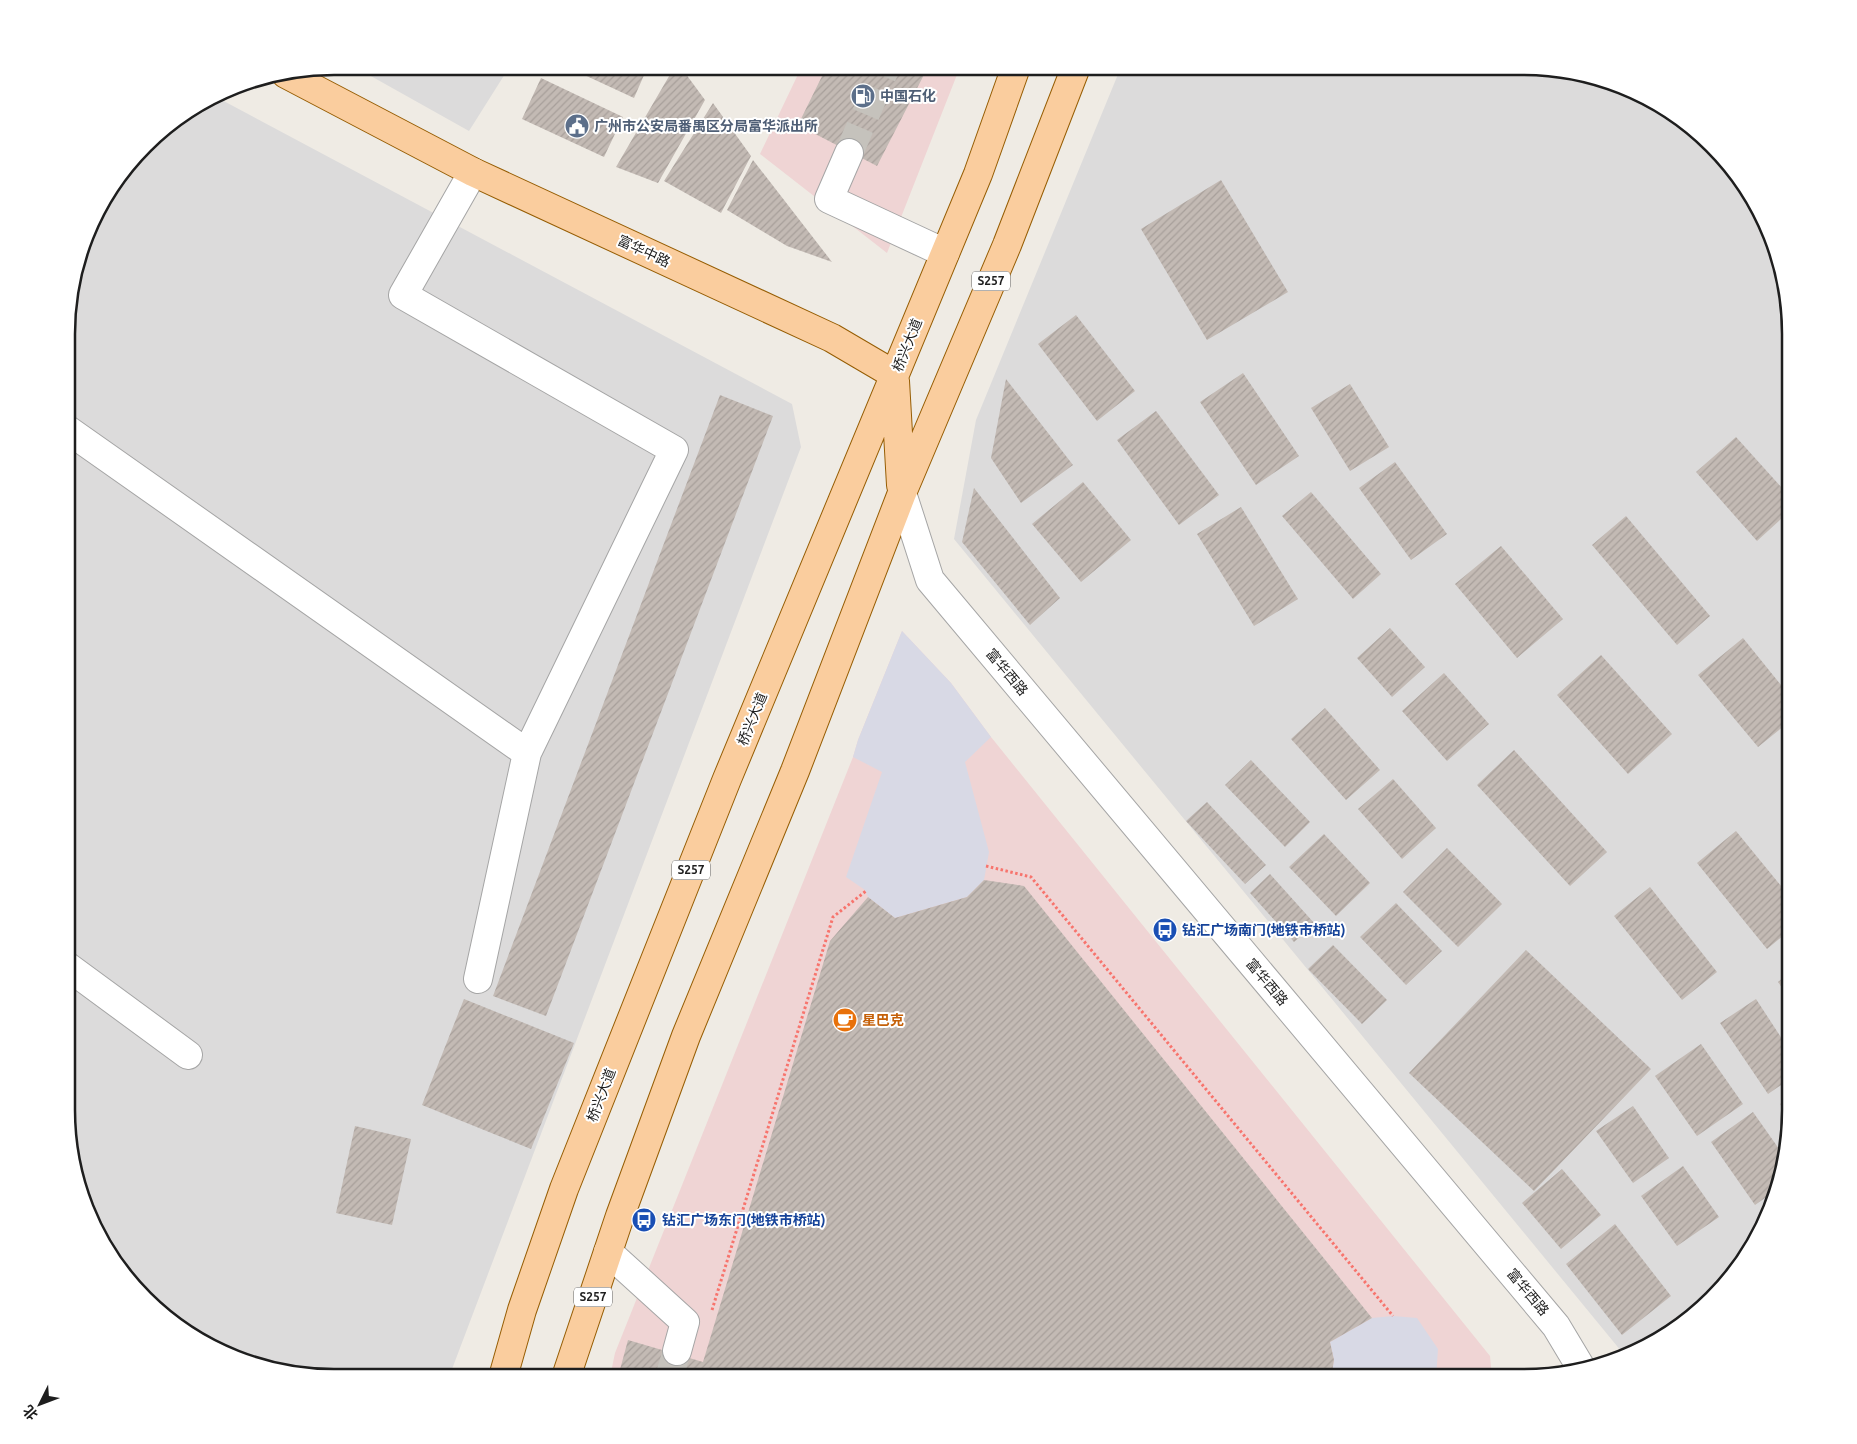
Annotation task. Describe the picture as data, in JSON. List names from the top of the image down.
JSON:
{
  "streets": {
    "main road": ["富华中路", "S257", "桥兴大道"],
    "street": ["富华西路"]
  },
  "crossings": [
    ["富华中路", "桥兴大道"],
    ["S257", "富华西路"]
  ],
  "places": {
    "fuel station": ["中国石化"],
    "public building": ["广州市公安局番禺区分局富华派出所"],
    "bus stop": ["钻汇广场南门(地铁市桥站)", "钻汇广场东门(地铁市桥站)"],
    "cafe": ["星巴克"]
  },
  "north": "bottom left"
}
